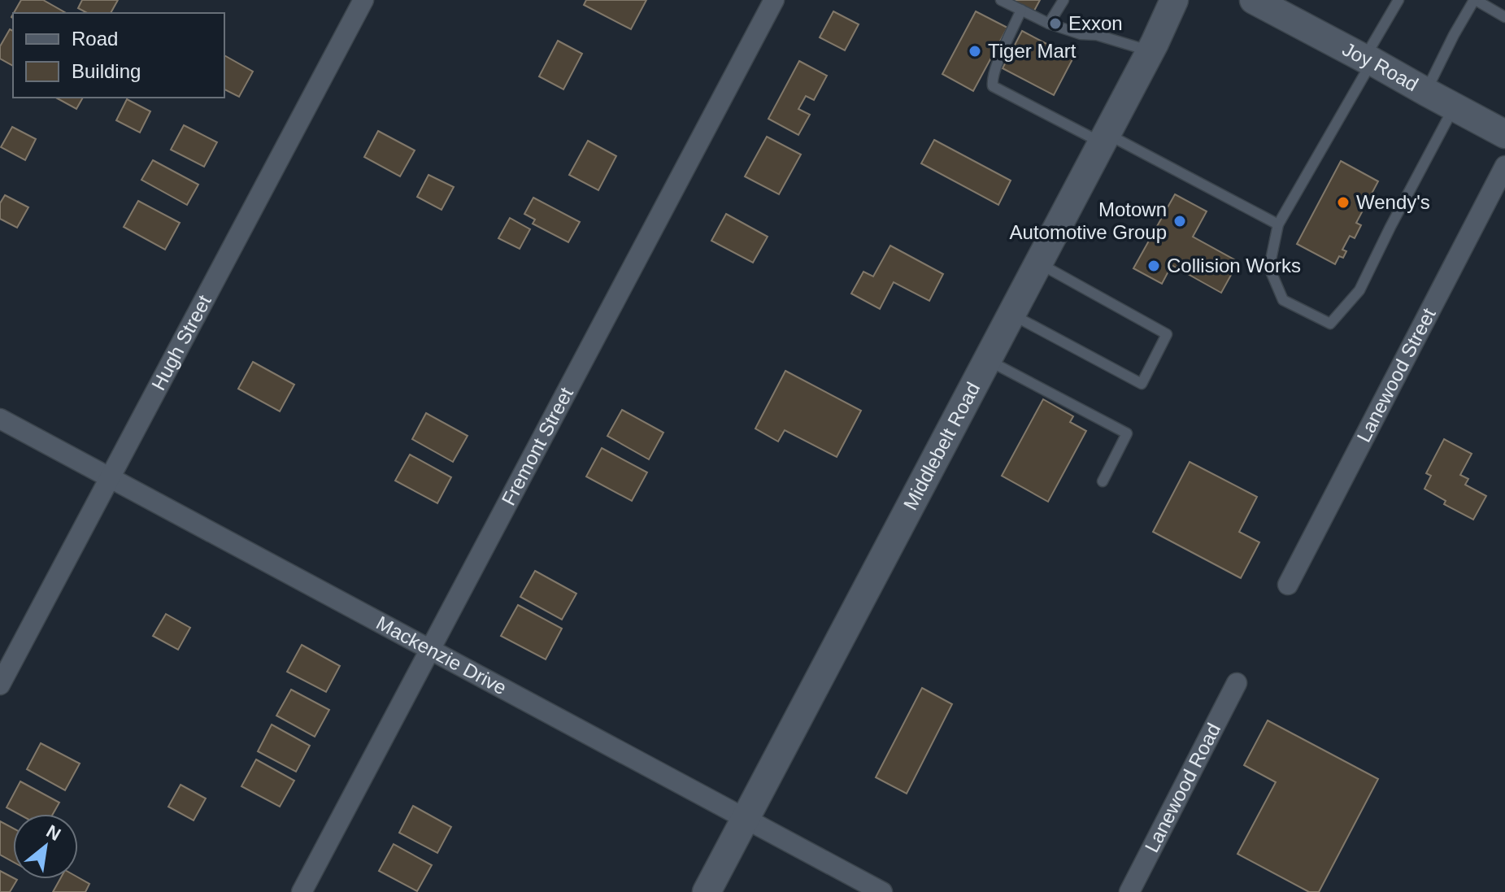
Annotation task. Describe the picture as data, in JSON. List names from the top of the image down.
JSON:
{
  "streets": {
    "main road": ["Joy Road", "Middlebelt Road"],
    "street": [
      "Hugh Street",
      "Lanewood Street",
      "Fremont Street",
      "Mackenzie Drive",
      "Lanewood Road"
    ]
  },
  "crossings": [
    ["Hugh Street", "Mackenzie Drive"],
    ["Fremont Street", "Mackenzie Drive"],
    ["Middlebelt Road", "Mackenzie Drive"]
  ],
  "places": [
    "Exxon",
    "Tiger Mart",
    "Wendy's",
    "Motown Automotive Group",
    "Collision Works"
  ],
  "legend": ["Road", "Building"],
  "north": "top right"
}
